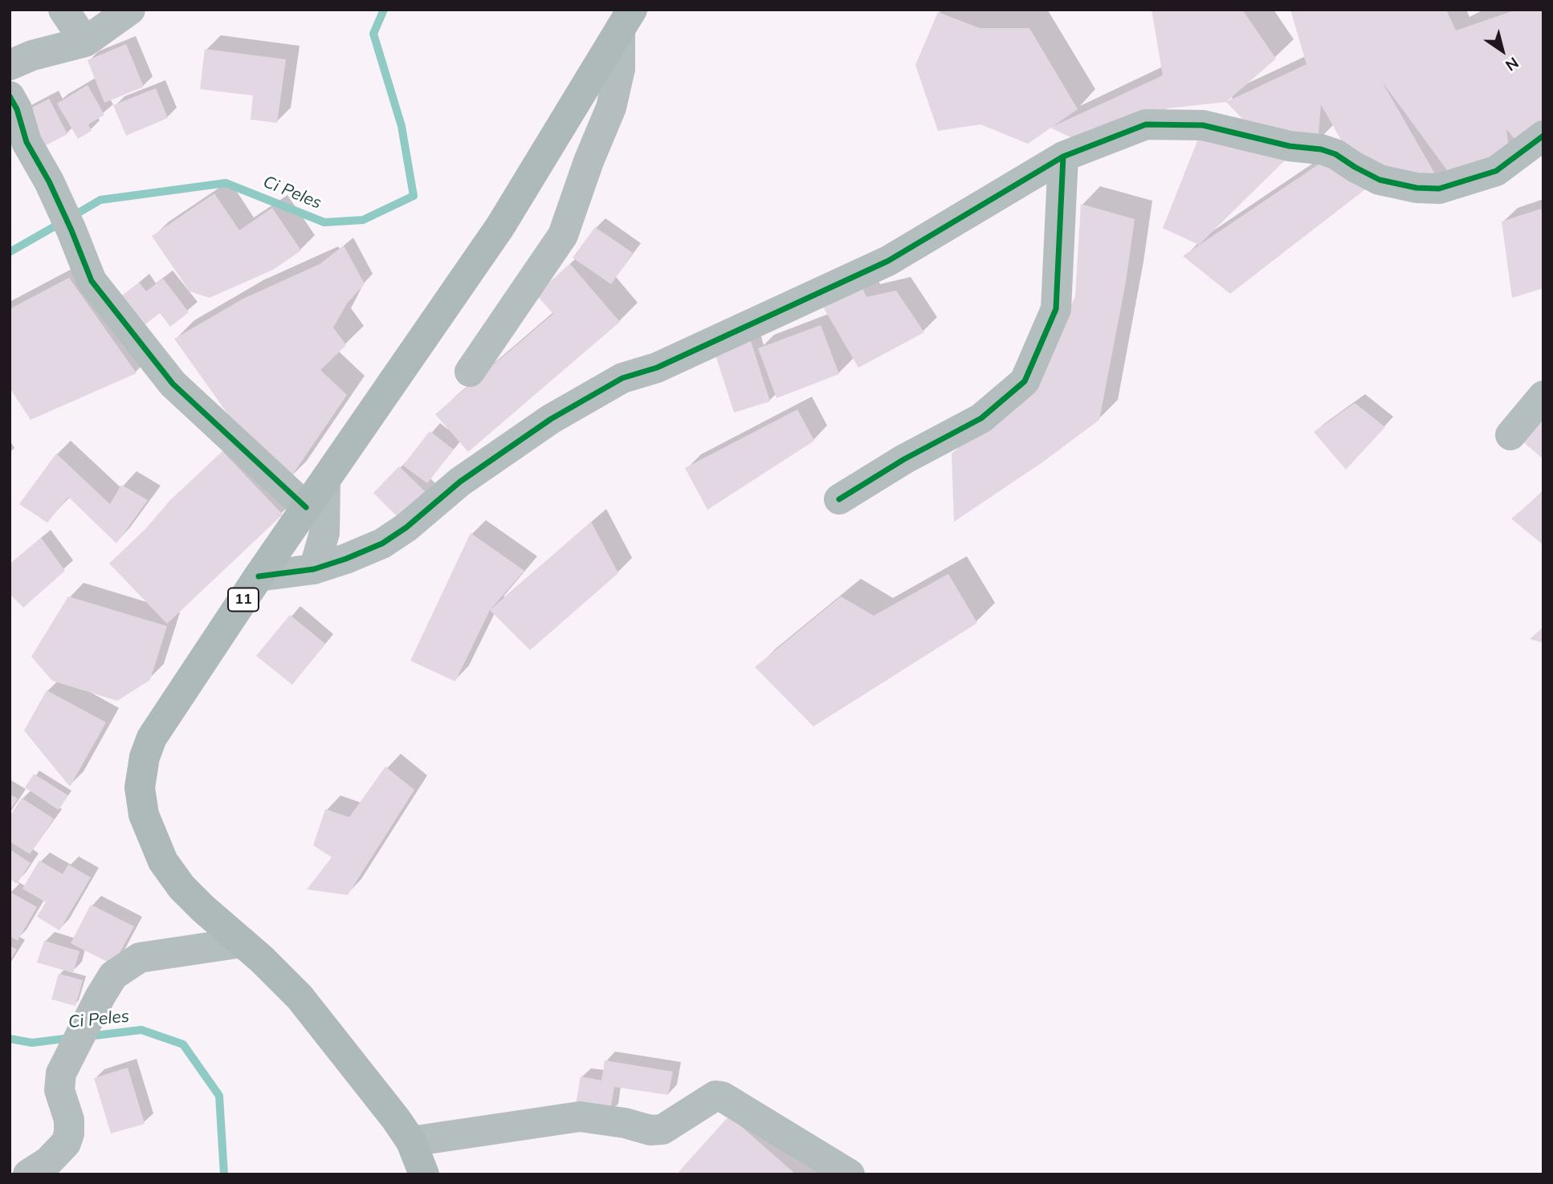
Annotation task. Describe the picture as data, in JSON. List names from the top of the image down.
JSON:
{
  "streets": {
    "highway": ["11"]
  },
  "water": ["Ci Peles"],
  "north": "bottom right"
}
